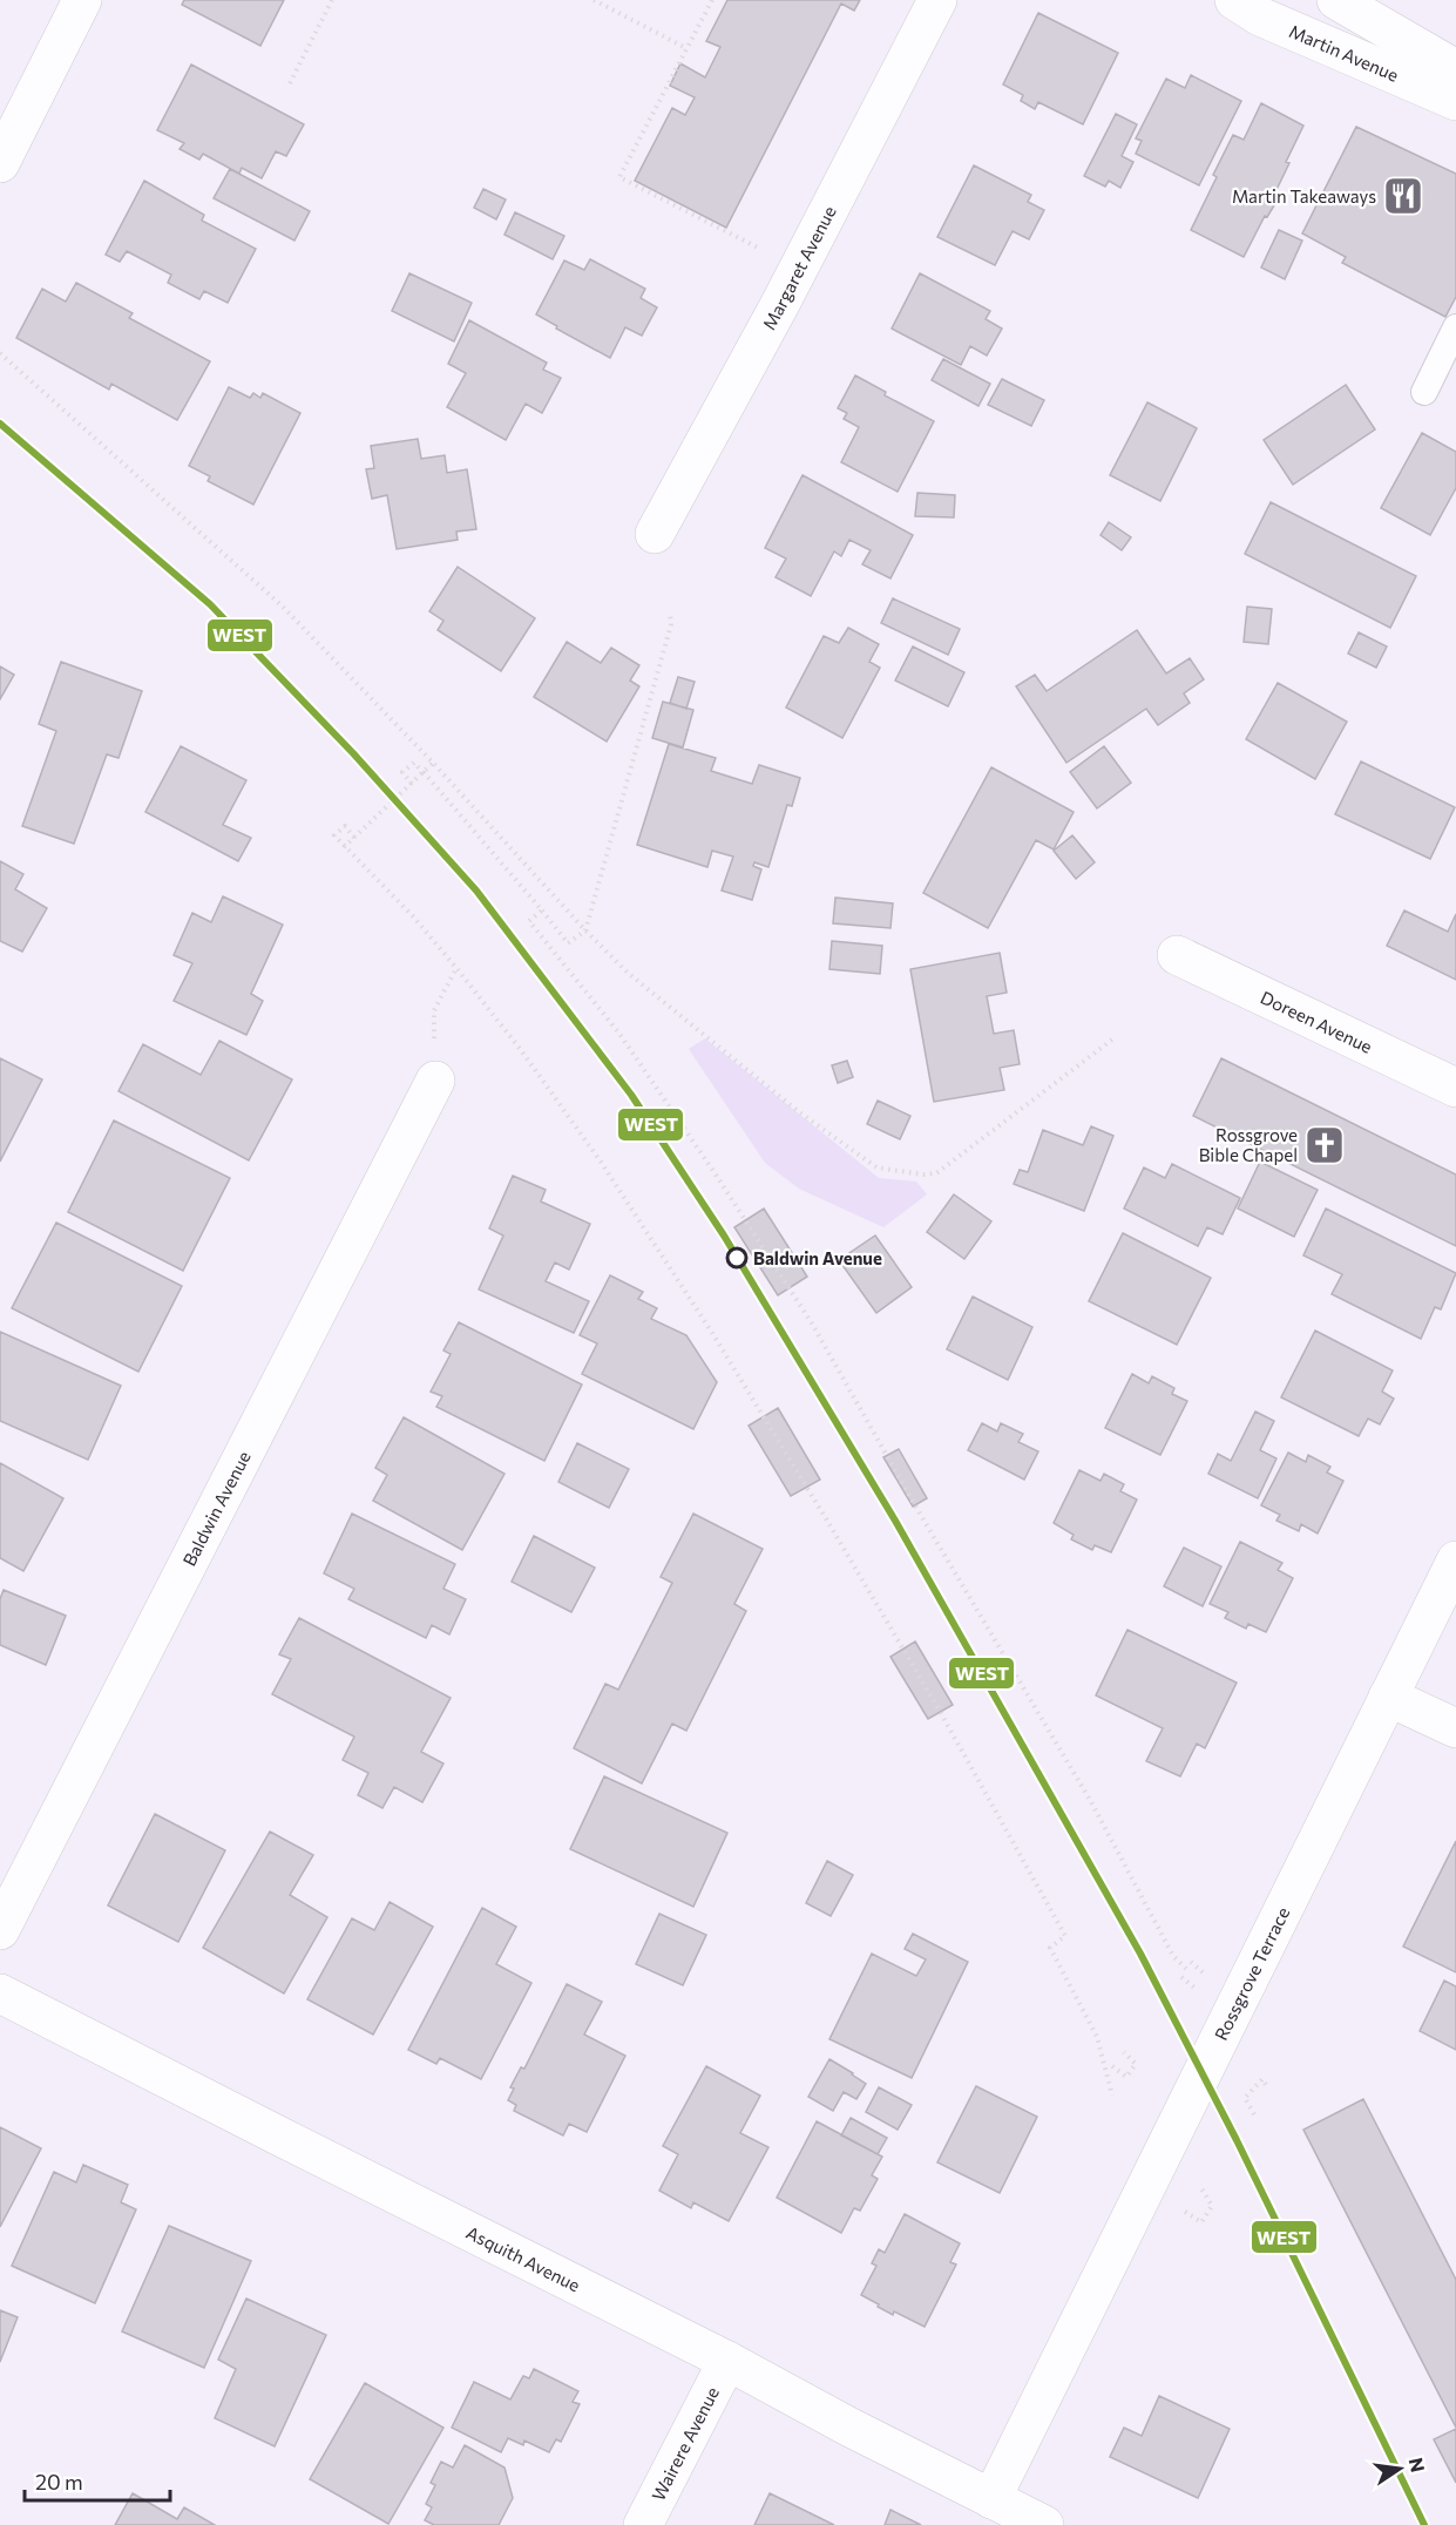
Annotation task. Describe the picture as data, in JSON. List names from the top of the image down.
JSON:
{
  "streets": {
    "street": [
      "Martin Avenue",
      "Margaret Avenue",
      "Doreen Avenue",
      "Baldwin Avenue",
      "Rossgrove Terrace",
      "Asquith Avenue",
      "Wairere Avenue"
    ]
  },
  "crossings": [
    ["Rossgrove Terrace", "Asquith Avenue"],
    ["Asquith Avenue", "Wairere Avenue"]
  ],
  "places": {
    "restaurant": ["Martin Takeaways"],
    "church": ["Rossgrove Bible Chapel"],
    "other": ["Baldwin Avenue"]
  },
  "lines": ["transit line WEST"],
  "scale_bar": "20 m",
  "north": "right"
}
